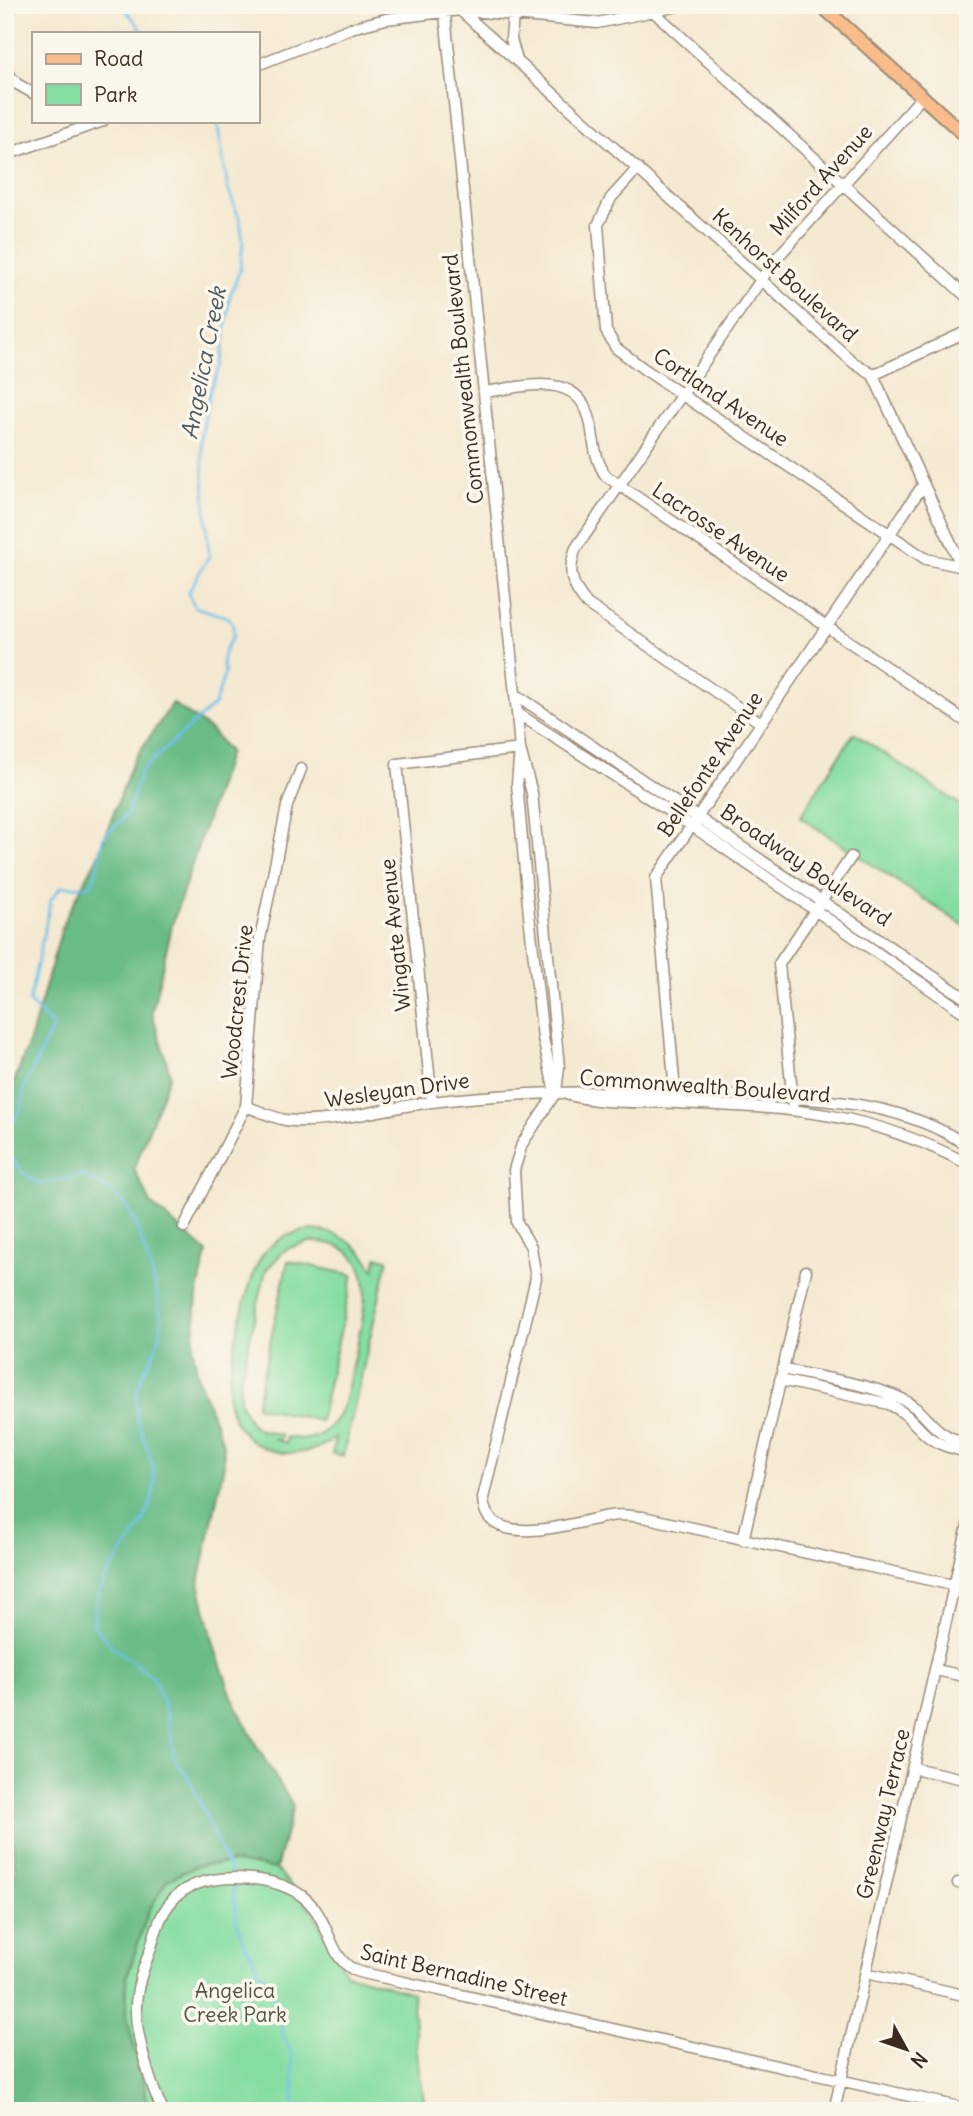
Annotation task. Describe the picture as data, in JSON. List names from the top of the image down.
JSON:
{
  "streets": {
    "street": [
      "Milford Avenue",
      "Kenhorst Boulevard",
      "Commonwealth Boulevard",
      "Cortland Avenue",
      "Lacrosse Avenue",
      "Bellefonte Avenue",
      "Broadway Boulevard",
      "Wingate Avenue",
      "Woodcrest Drive",
      "Wesleyan Drive",
      "Greenway Terrace",
      "Saint Bernadine Street"
    ]
  },
  "crossings": [
    ["Milford Avenue", "Kenhorst Boulevard"],
    ["Milford Avenue", "Cortland Avenue"],
    ["Milford Avenue", "Lacrosse Avenue"],
    ["Milford Avenue", "Bellefonte Avenue"],
    ["Kenhorst Boulevard", "Cortland Avenue"],
    ["Kenhorst Boulevard", "Bellefonte Avenue"],
    ["Commonwealth Boulevard", "Lacrosse Avenue"],
    ["Commonwealth Boulevard", "Bellefonte Avenue"],
    ["Commonwealth Boulevard", "Broadway Boulevard"],
    ["Commonwealth Boulevard", "Wingate Avenue"],
    ["Commonwealth Boulevard", "Wesleyan Drive"],
    ["Cortland Avenue", "Bellefonte Avenue"],
    ["Lacrosse Avenue", "Bellefonte Avenue"],
    ["Bellefonte Avenue", "Broadway Boulevard"],
    ["Wingate Avenue", "Wesleyan Drive"],
    ["Woodcrest Drive", "Wesleyan Drive"],
    ["Greenway Terrace", "Saint Bernadine Street"]
  ],
  "water": ["Angelica Creek"],
  "parks": ["Angelica Creek Park"],
  "legend": ["Road", "Park"],
  "north": "bottom right"
}
